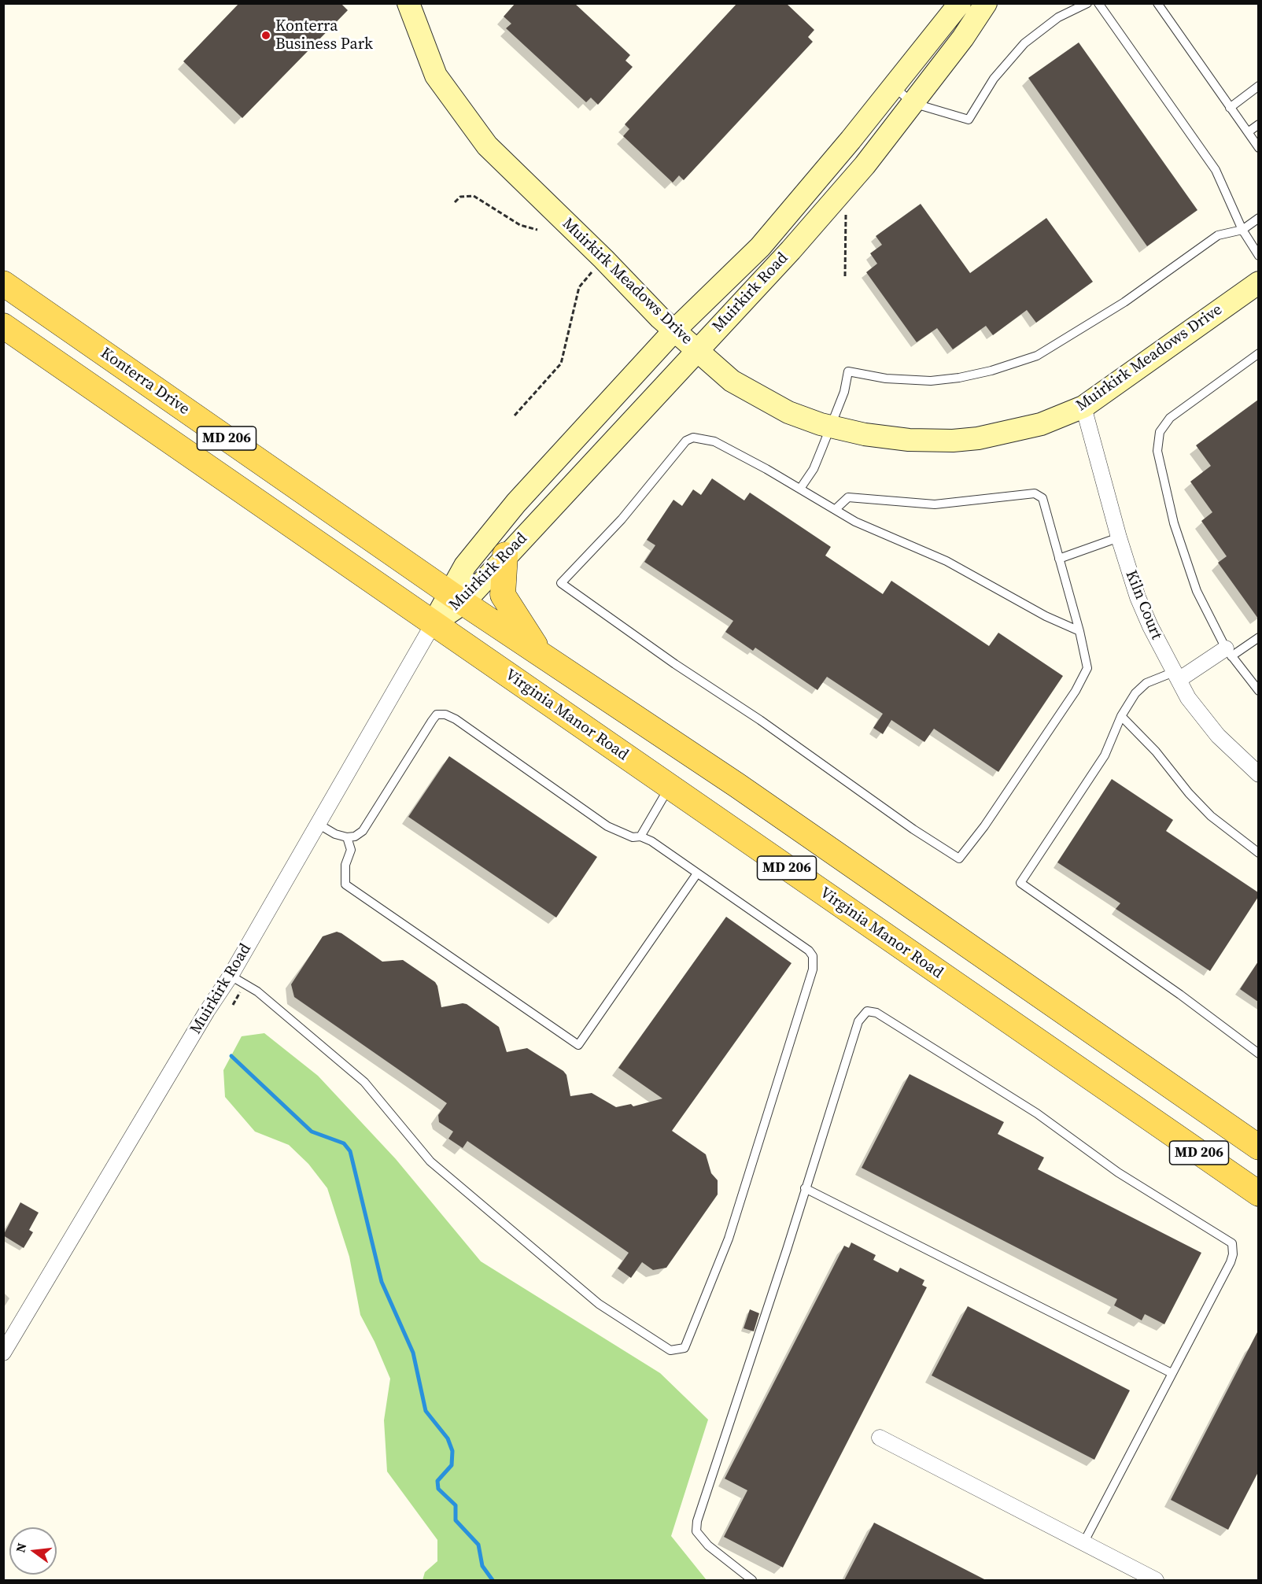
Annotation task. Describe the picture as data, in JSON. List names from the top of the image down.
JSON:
{
  "streets": {
    "main road": [
      "Muirkirk Meadows Drive",
      "Muirkirk Road",
      "Konterra Drive",
      "MD 206",
      "Virginia Manor Road"
    ],
    "street": ["Kiln Court"]
  },
  "crossings": [
    ["Muirkirk Meadows Drive", "Muirkirk Road"],
    ["Muirkirk Meadows Drive", "Kiln Court"],
    ["Muirkirk Road", "Konterra Drive"],
    ["Muirkirk Road", "MD 206"],
    ["Muirkirk Road", "Virginia Manor Road"],
    ["Konterra Drive", "MD 206"],
    ["MD 206", "Virginia Manor Road"]
  ],
  "places": ["Konterra Business Park"],
  "north": "left"
}
